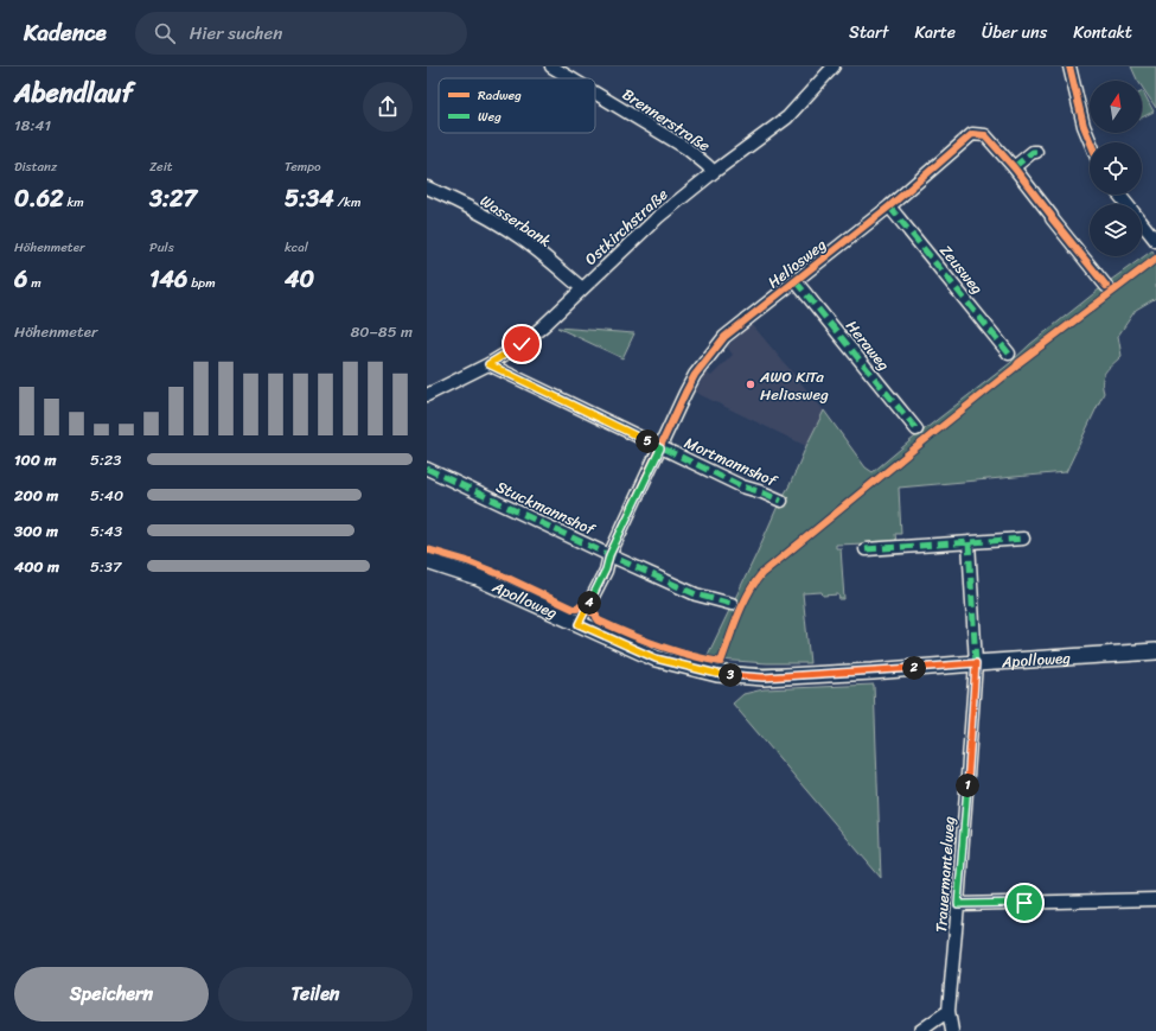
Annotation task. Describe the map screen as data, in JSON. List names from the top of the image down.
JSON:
{
  "streets": {
    "street": [
      "Brennerstraße",
      "Wasserbank",
      "Ostkirchstraße",
      "Heliosweg",
      "Zeusweg",
      "Heraweg",
      "Mortmannshof",
      "Stuckmannshof",
      "Apolloweg",
      "Trauermantelweg"
    ]
  },
  "crossings": [
    ["Brennerstraße", "Ostkirchstraße"],
    ["Wasserbank", "Ostkirchstraße"],
    ["Ostkirchstraße", "Mortmannshof"],
    ["Heliosweg", "Zeusweg"],
    ["Heliosweg", "Heraweg"],
    ["Heliosweg", "Mortmannshof"],
    ["Heliosweg", "Stuckmannshof"],
    ["Heliosweg", "Apolloweg"],
    ["Apolloweg", "Trauermantelweg"]
  ],
  "places": ["AWO KiTa Heliosweg"],
  "legend": ["Radweg", "Weg"],
  "north": "top",
  "page": {
    "header": "Kadence",
    "search": "Hier suchen",
    "nav": [
      "Start",
      "Karte",
      "Über uns",
      "Kontakt"
    ],
    "heading": ["Abendlauf", "18:41"],
    "stats": [
      ["Distanz", "0.62 km"],
      ["Zeit", "3:27"],
      ["Tempo", "5:34 /km"],
      ["Höhenmeter", "6 m"],
      ["Puls", "146 bpm"],
      ["kcal", "40"]
    ],
    "chart": ["Höhenmeter", "80–85 m"],
    "pins": [
      "5",
      "4",
      "2",
      "3",
      "1"
    ],
    "list": [
      {
        "name": "100 m",
        "note": "5:23"
      },
      {
        "name": "200 m",
        "note": "5:40"
      },
      {
        "name": "300 m",
        "note": "5:43"
      },
      {
        "name": "400 m",
        "note": "5:37"
      }
    ],
    "buttons": ["Speichern", "Teilen"]
  }
}
